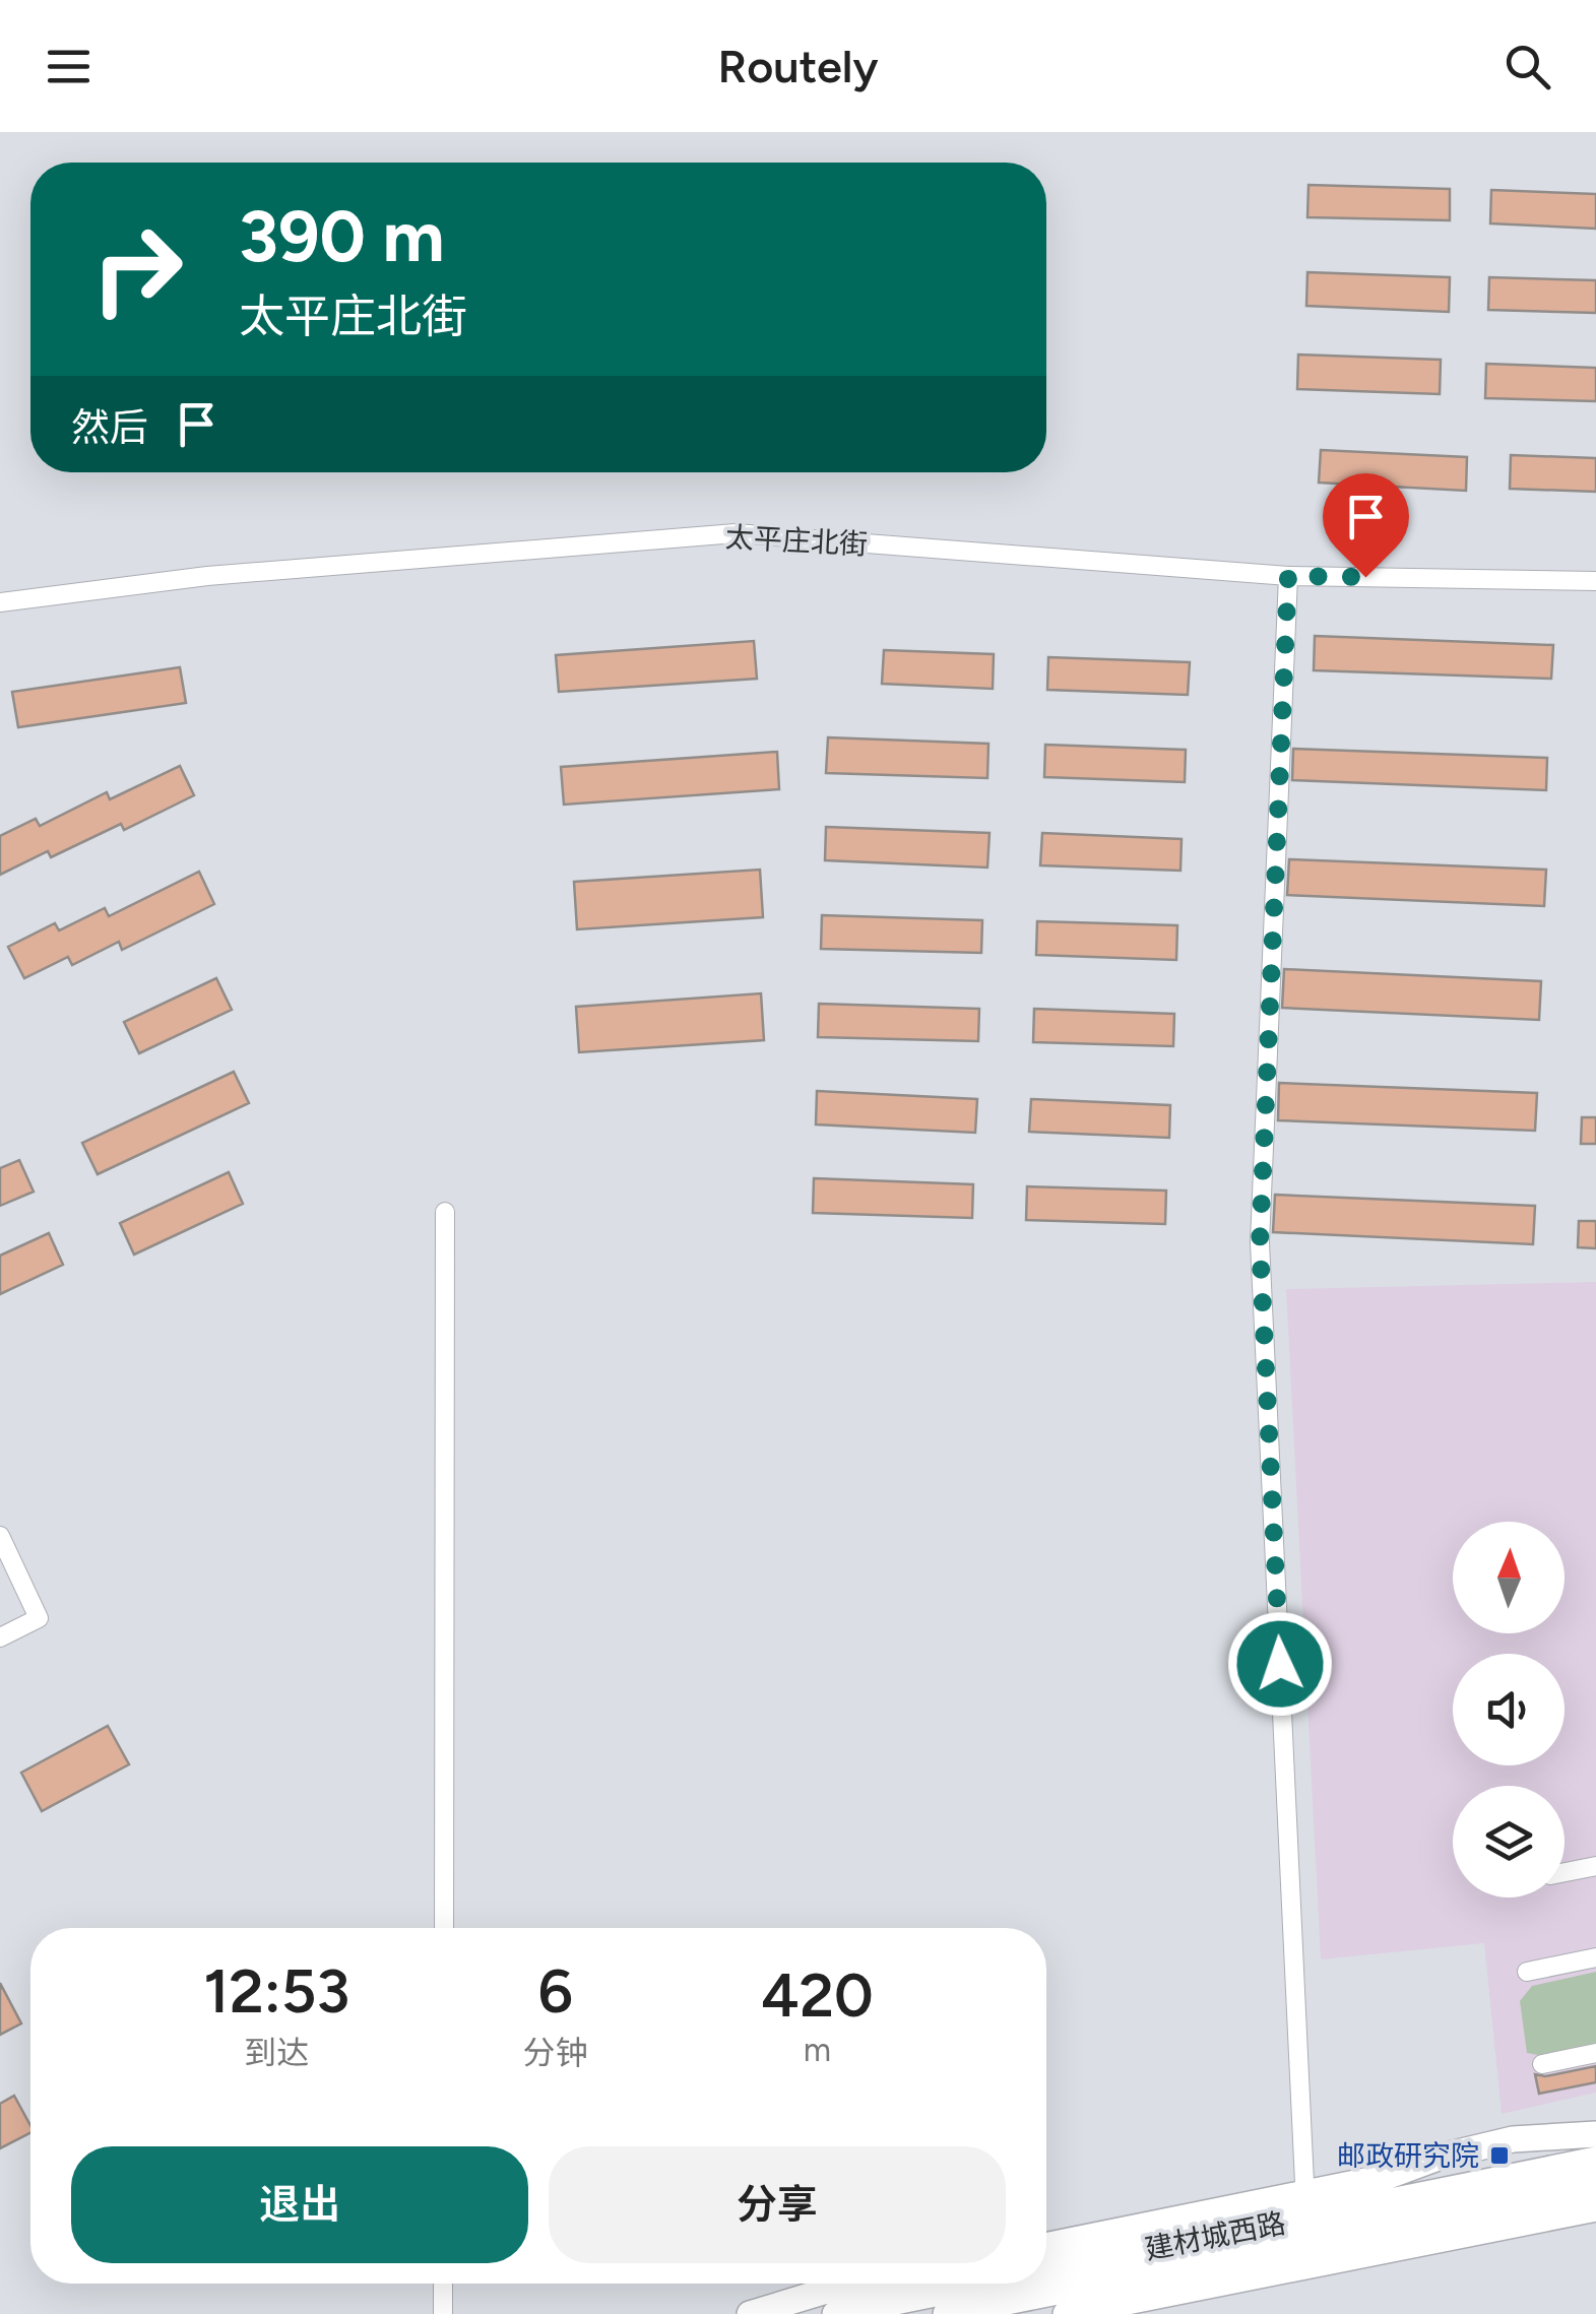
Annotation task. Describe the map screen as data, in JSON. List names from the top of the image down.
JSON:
{
  "streets": {
    "main road": ["建材城西路"],
    "street": ["太平庄北街"]
  },
  "places": {
    "transit": ["邮政研究院"]
  },
  "north": "top",
  "page": {
    "header": "Routely",
    "turn": ["390 m", "太平庄北街"],
    "then": "然后",
    "eta": [
      "12:53",
      "到达",
      "6",
      "分钟",
      "420",
      "m"
    ],
    "buttons": ["退出", "分享"]
  }
}
